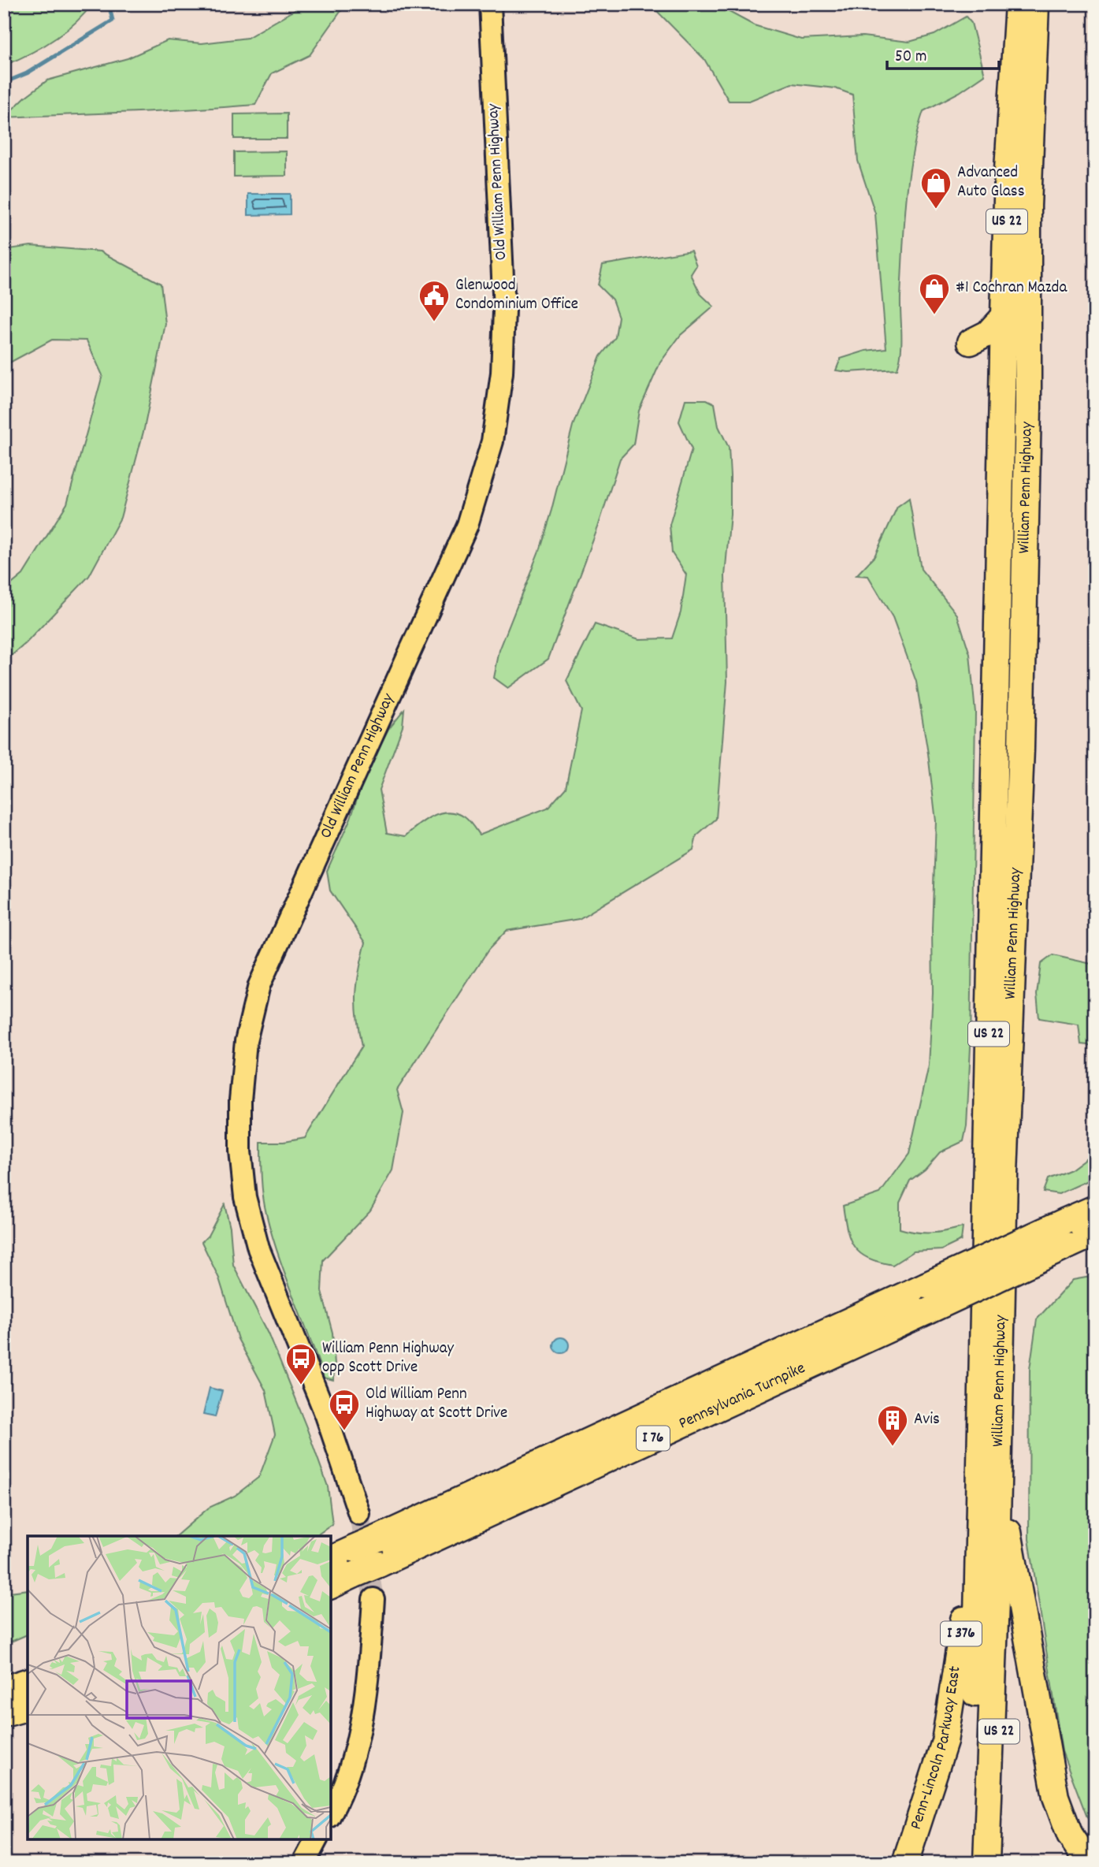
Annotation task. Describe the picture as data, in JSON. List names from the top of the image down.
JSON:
{
  "streets": {
    "highway": [
      "US 22",
      "William Penn Highway",
      "Pennsylvania Turnpike",
      "I 76",
      "I 376",
      "Penn-Lincoln Parkway East"
    ],
    "main road": ["Old William Penn Highway"]
  },
  "crossings": [
    ["US 22", "William Penn Highway"],
    ["William Penn Highway", "Penn-Lincoln Parkway East"]
  ],
  "places": {
    "shop": ["Advanced Auto Glass", "#1 Cochran Mazda"],
    "public building": ["Glenwood Condominium Office"],
    "bus stop": ["William Penn Highway opp Scott Drive", "Old William Penn Highway at Scott Drive"],
    "building": ["Avis"]
  },
  "scale_bar": "50 m"
}
